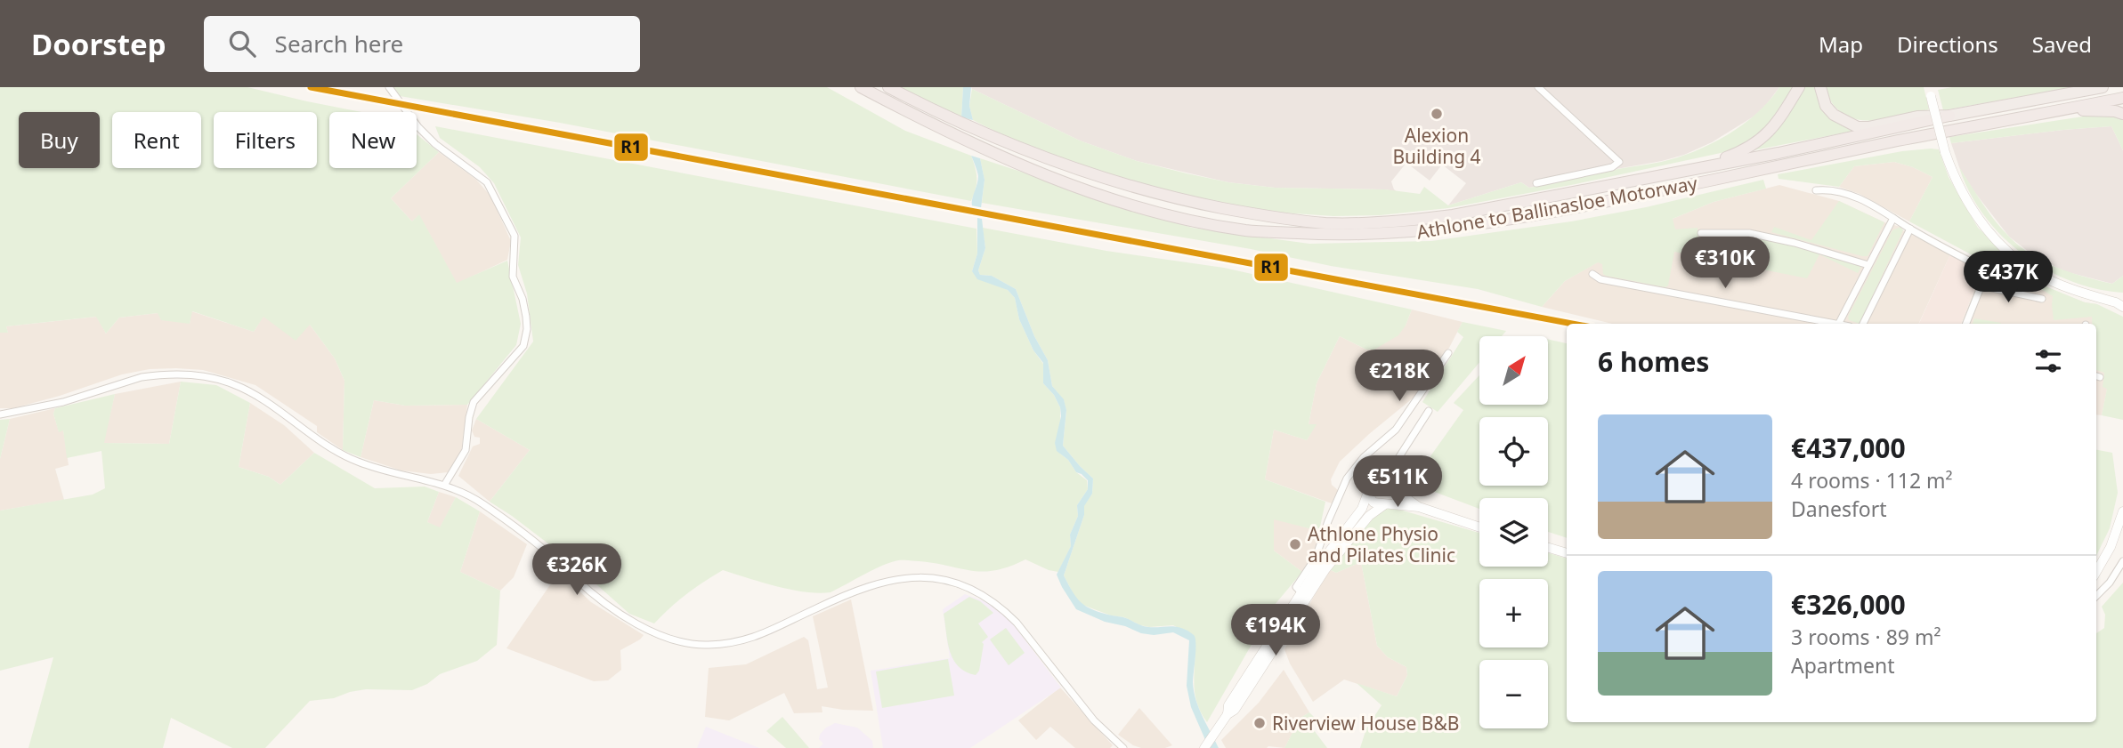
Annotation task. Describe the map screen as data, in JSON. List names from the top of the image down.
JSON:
{
  "streets": {
    "highway": ["Athlone to Ballinasloe Motorway"]
  },
  "places": ["Alexion Building 4", "Athlone Physio and Pilates Clinic", "Riverview House B&B"],
  "lines": ["transit line R1"],
  "north": "top right",
  "page": {
    "header": "Doorstep",
    "search": "Search here",
    "nav": ["Map", "Directions", "Saved"],
    "chip": [
      "Buy",
      "Rent",
      "Filters",
      "New"
    ],
    "price": [
      "€310K",
      "€437K",
      "€218K",
      "€511K",
      "€326K",
      "€194K"
    ],
    "heading": "6 homes",
    "map_buttons": ["+", "−"],
    "list": [
      {
        "name": "€437,000",
        "note": "4 rooms · 112 m² · Danesfort"
      },
      {
        "name": "€326,000",
        "note": "3 rooms · 89 m² · Apartment"
      }
    ]
  }
}
